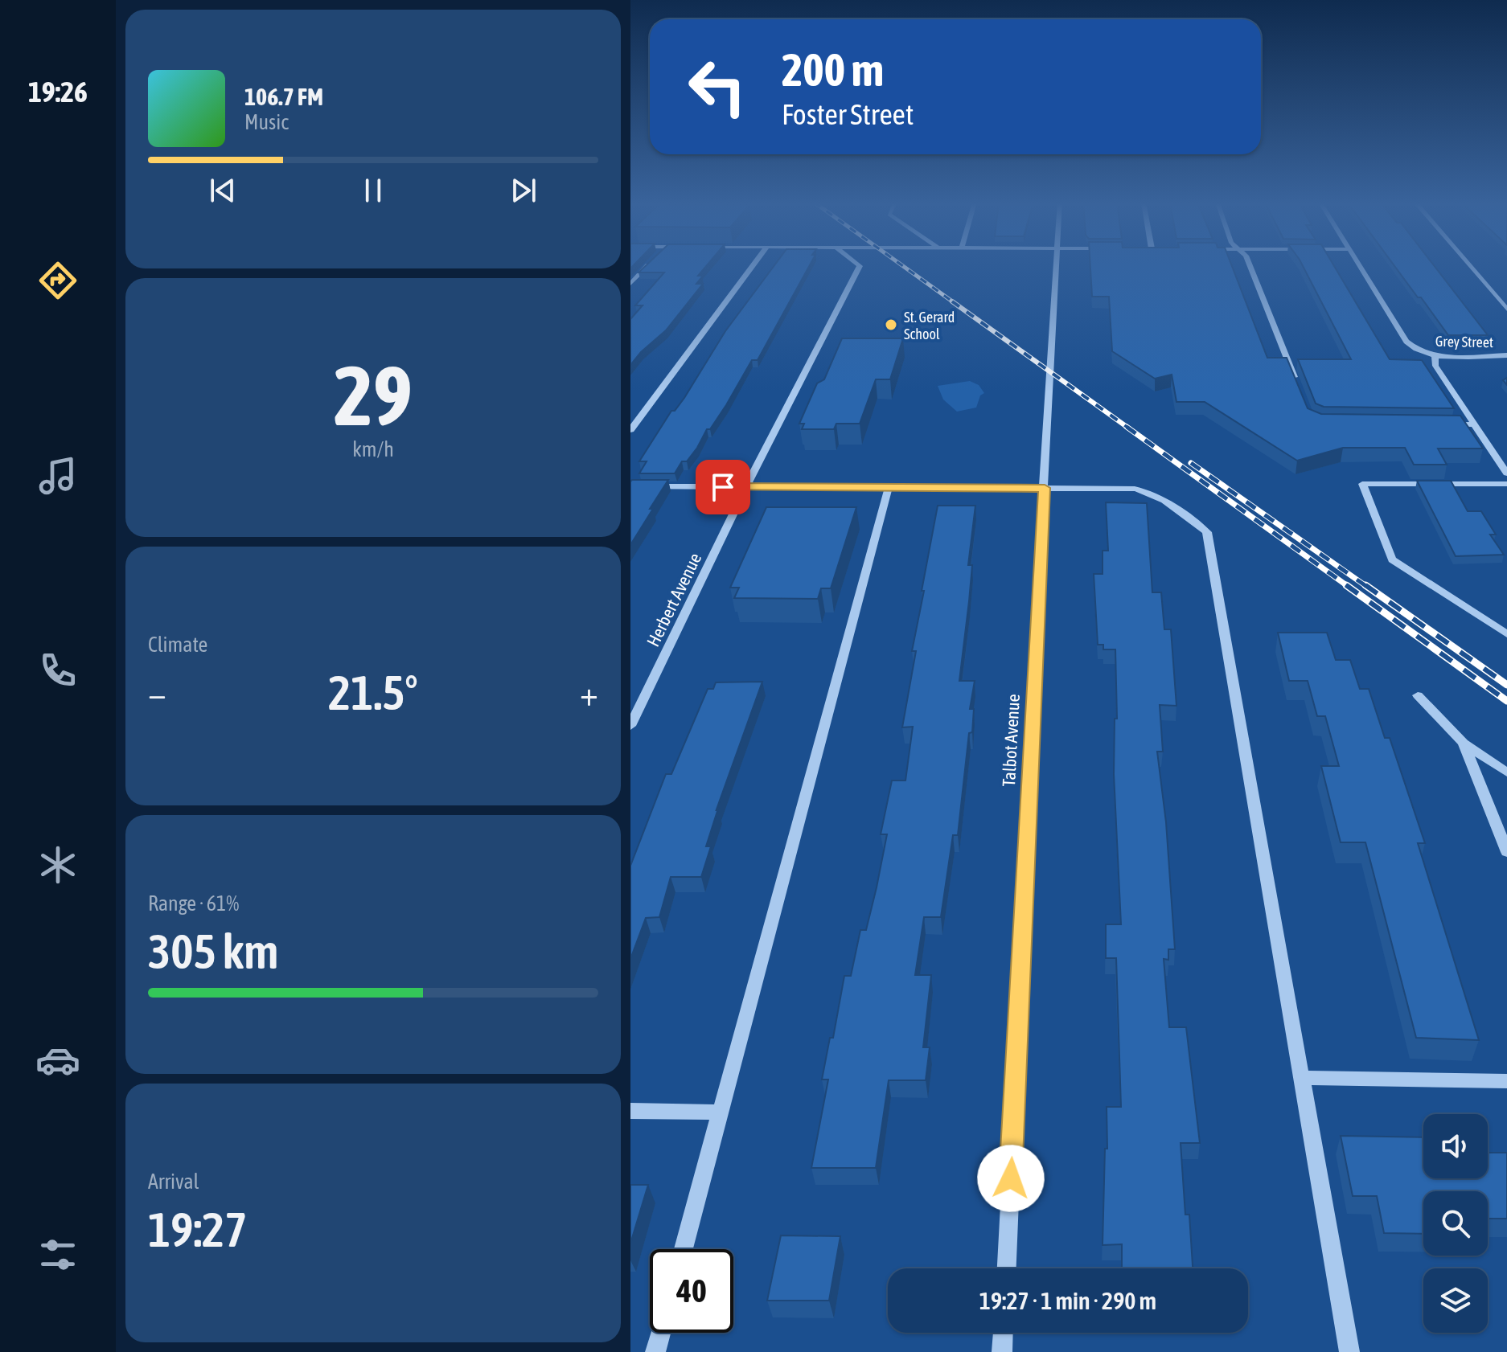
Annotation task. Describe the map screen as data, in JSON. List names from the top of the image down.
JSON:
{
  "streets": {
    "street": ["Grey Street", "Herbert Avenue", "Talbot Avenue"]
  },
  "places": ["St. Gerard School"],
  "page": {
    "tabs": "19:26",
    "turn": ["200 m", "Foster Street"],
    "song": ["106.7 FM", "Music"],
    "tile": [
      ["29", "km/h"],
      "Climate",
      ["Range · 61%", "305 km"],
      ["Arrival", "19:27"]
    ],
    "heat": ["−", "21.5°", "+"],
    "limit": "40",
    "trip": "19:27 · 1 min · 290 m"
  }
}
